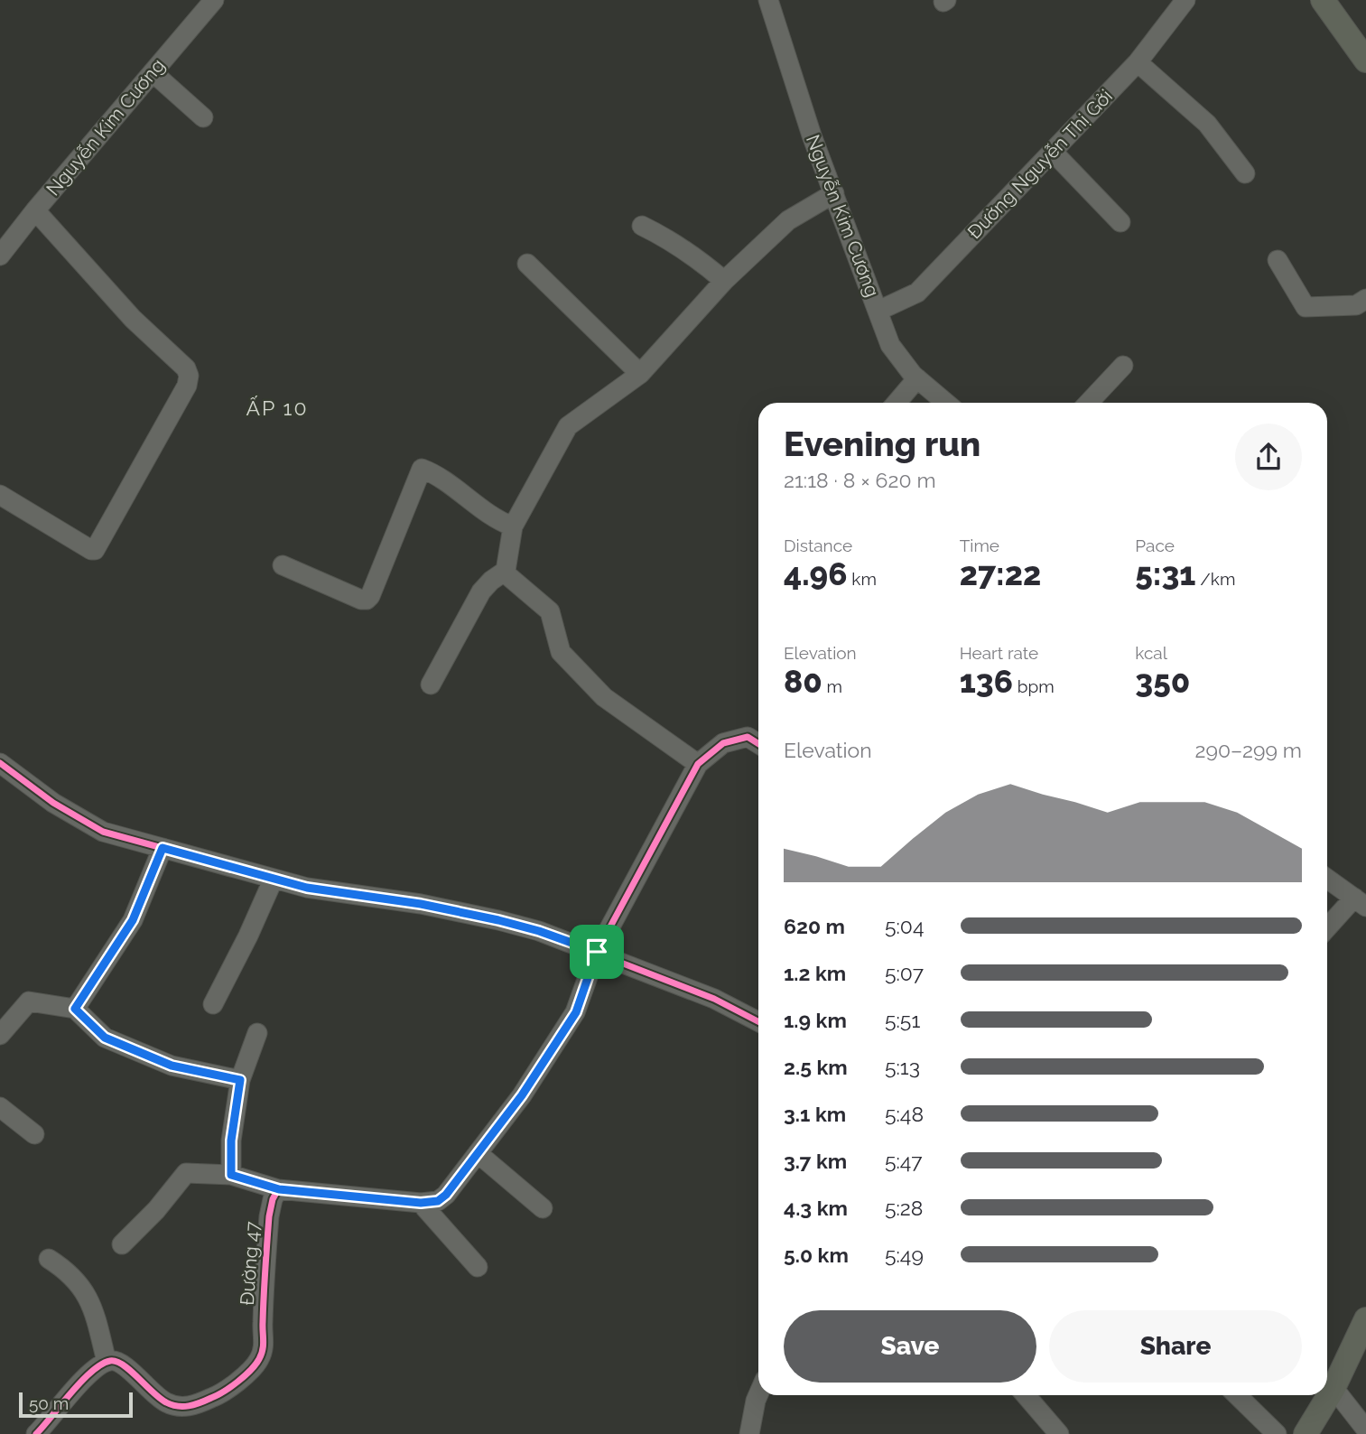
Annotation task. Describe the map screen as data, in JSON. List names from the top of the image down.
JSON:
{
  "streets": {
    "street": ["Nguyễn Kim Cương", "Đường Nguyễn Thị Gởi", "Đường 47"]
  },
  "crossings": [
    ["Nguyễn Kim Cương", "Đường Nguyễn Thị Gởi"]
  ],
  "districts": ["ẤP 10"],
  "scale_bar": "50 m",
  "page": {
    "heading": ["Evening run", "21:18 · 8 × 620 m"],
    "stats": [
      ["Distance", "4.96 km"],
      ["Time", "27:22"],
      ["Pace", "5:31 /km"],
      ["Elevation", "80 m"],
      ["Heart rate", "136 bpm"],
      ["kcal", "350"]
    ],
    "chart": ["Elevation", "290–299 m"],
    "list": [
      {
        "name": "620 m",
        "note": "5:04"
      },
      {
        "name": "1.2 km",
        "note": "5:07"
      },
      {
        "name": "1.9 km",
        "note": "5:51"
      },
      {
        "name": "2.5 km",
        "note": "5:13"
      },
      {
        "name": "3.1 km",
        "note": "5:48"
      },
      {
        "name": "3.7 km",
        "note": "5:47"
      },
      {
        "name": "4.3 km",
        "note": "5:28"
      },
      {
        "name": "5.0 km",
        "note": "5:49"
      }
    ],
    "buttons": ["Save", "Share"],
    "scale": "50 m"
  }
}
